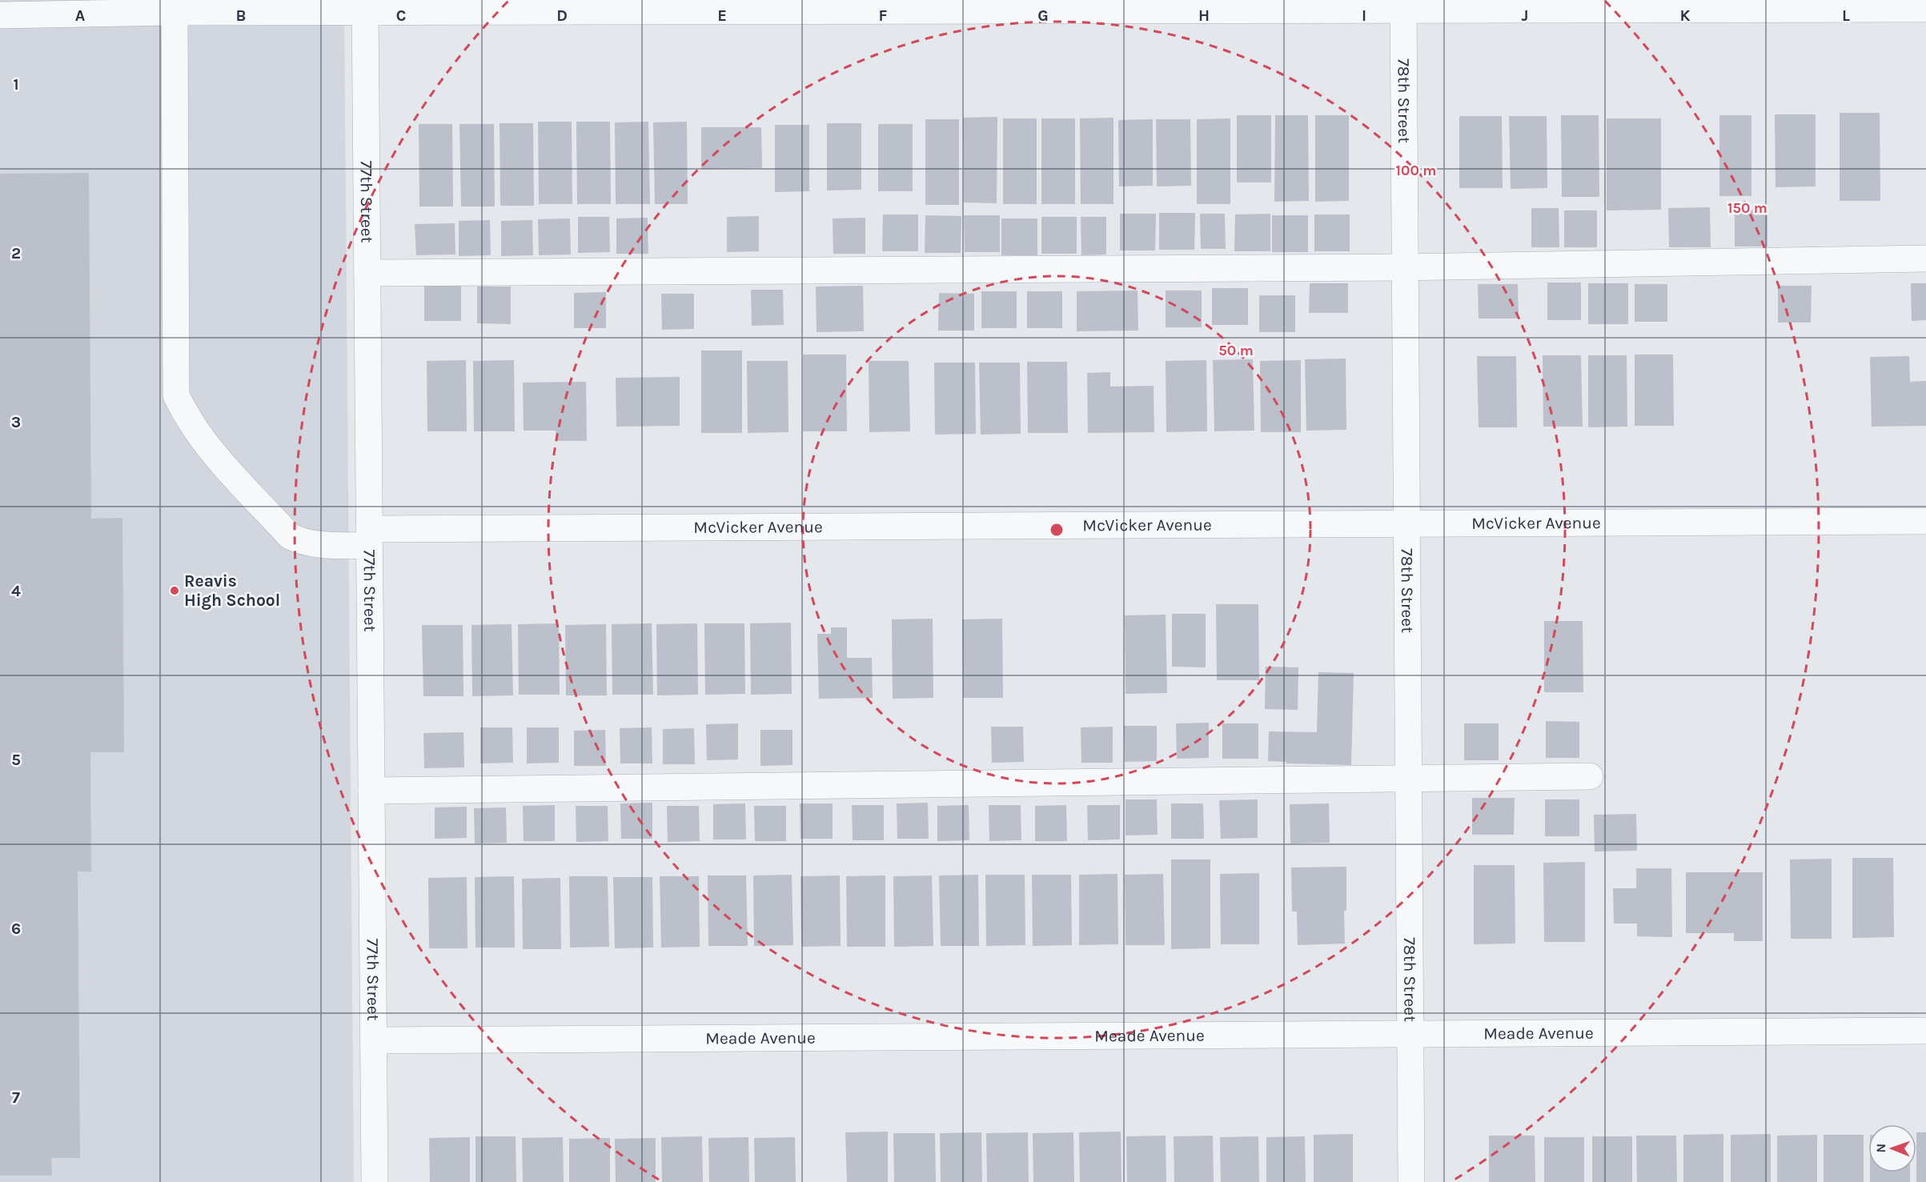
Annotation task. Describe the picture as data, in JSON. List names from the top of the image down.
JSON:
{
  "streets": {
    "street": [
      "78th Street",
      "77th Street",
      "McVicker Avenue",
      "Meade Avenue"
    ]
  },
  "crossings": [
    ["78th Street", "McVicker Avenue"],
    ["78th Street", "Meade Avenue"],
    ["77th Street", "McVicker Avenue"],
    ["77th Street", "Meade Avenue"]
  ],
  "places": ["Reavis High School"],
  "north": "left",
  "grid": {
    "columns": [
      "A",
      "B",
      "C",
      "D",
      "E",
      "F",
      "G",
      "H",
      "I",
      "J",
      "K",
      "L"
    ],
    "rows": [
      "1",
      "2",
      "3",
      "4",
      "5",
      "6",
      "7"
    ]
  },
  "rings": ["100 m", "150 m", "50 m"]
}
